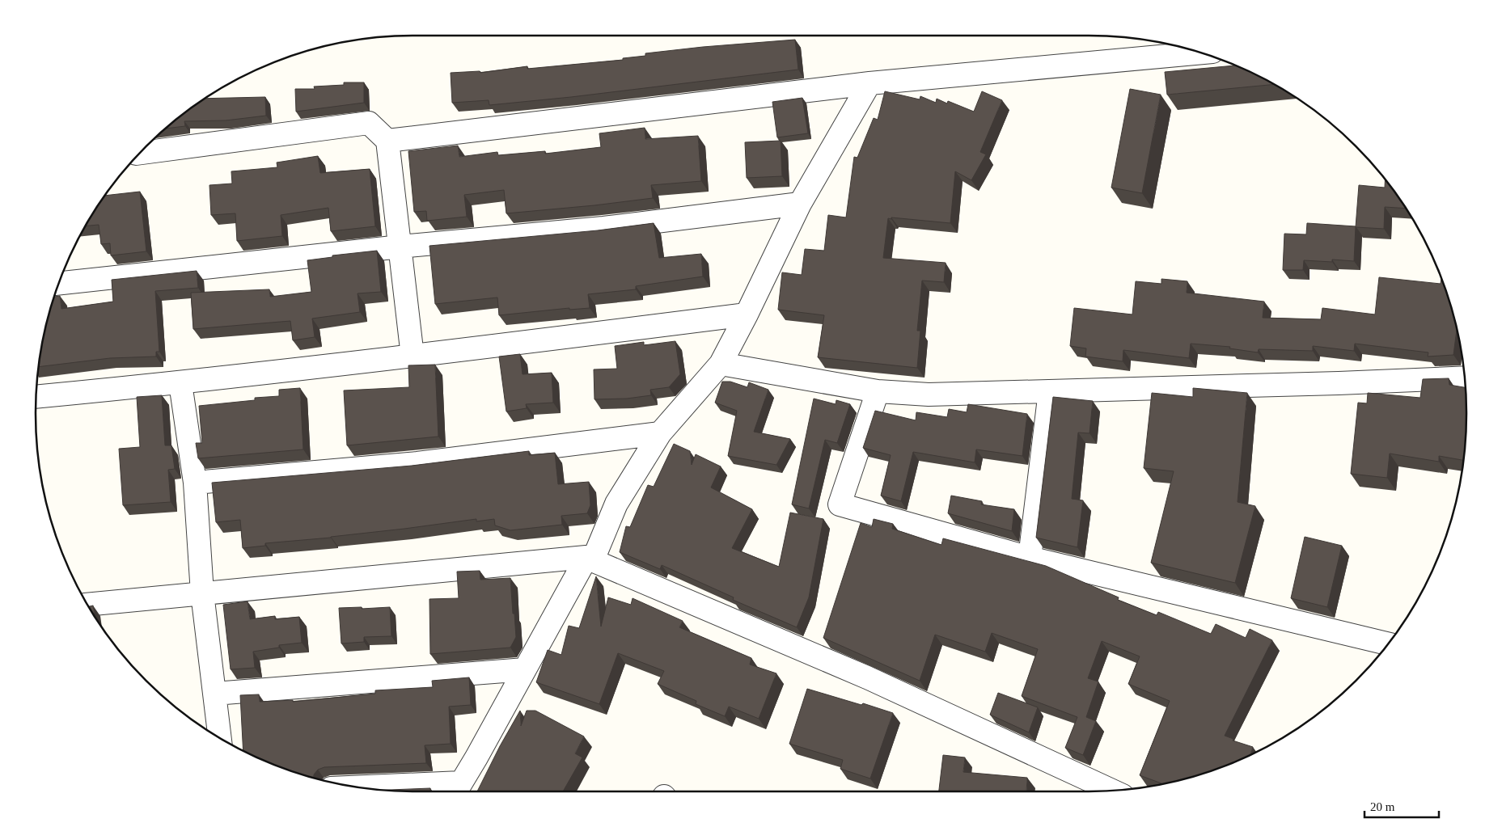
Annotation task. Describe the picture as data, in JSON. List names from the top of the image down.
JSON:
{
  "scale_bar": "20 m"
}
